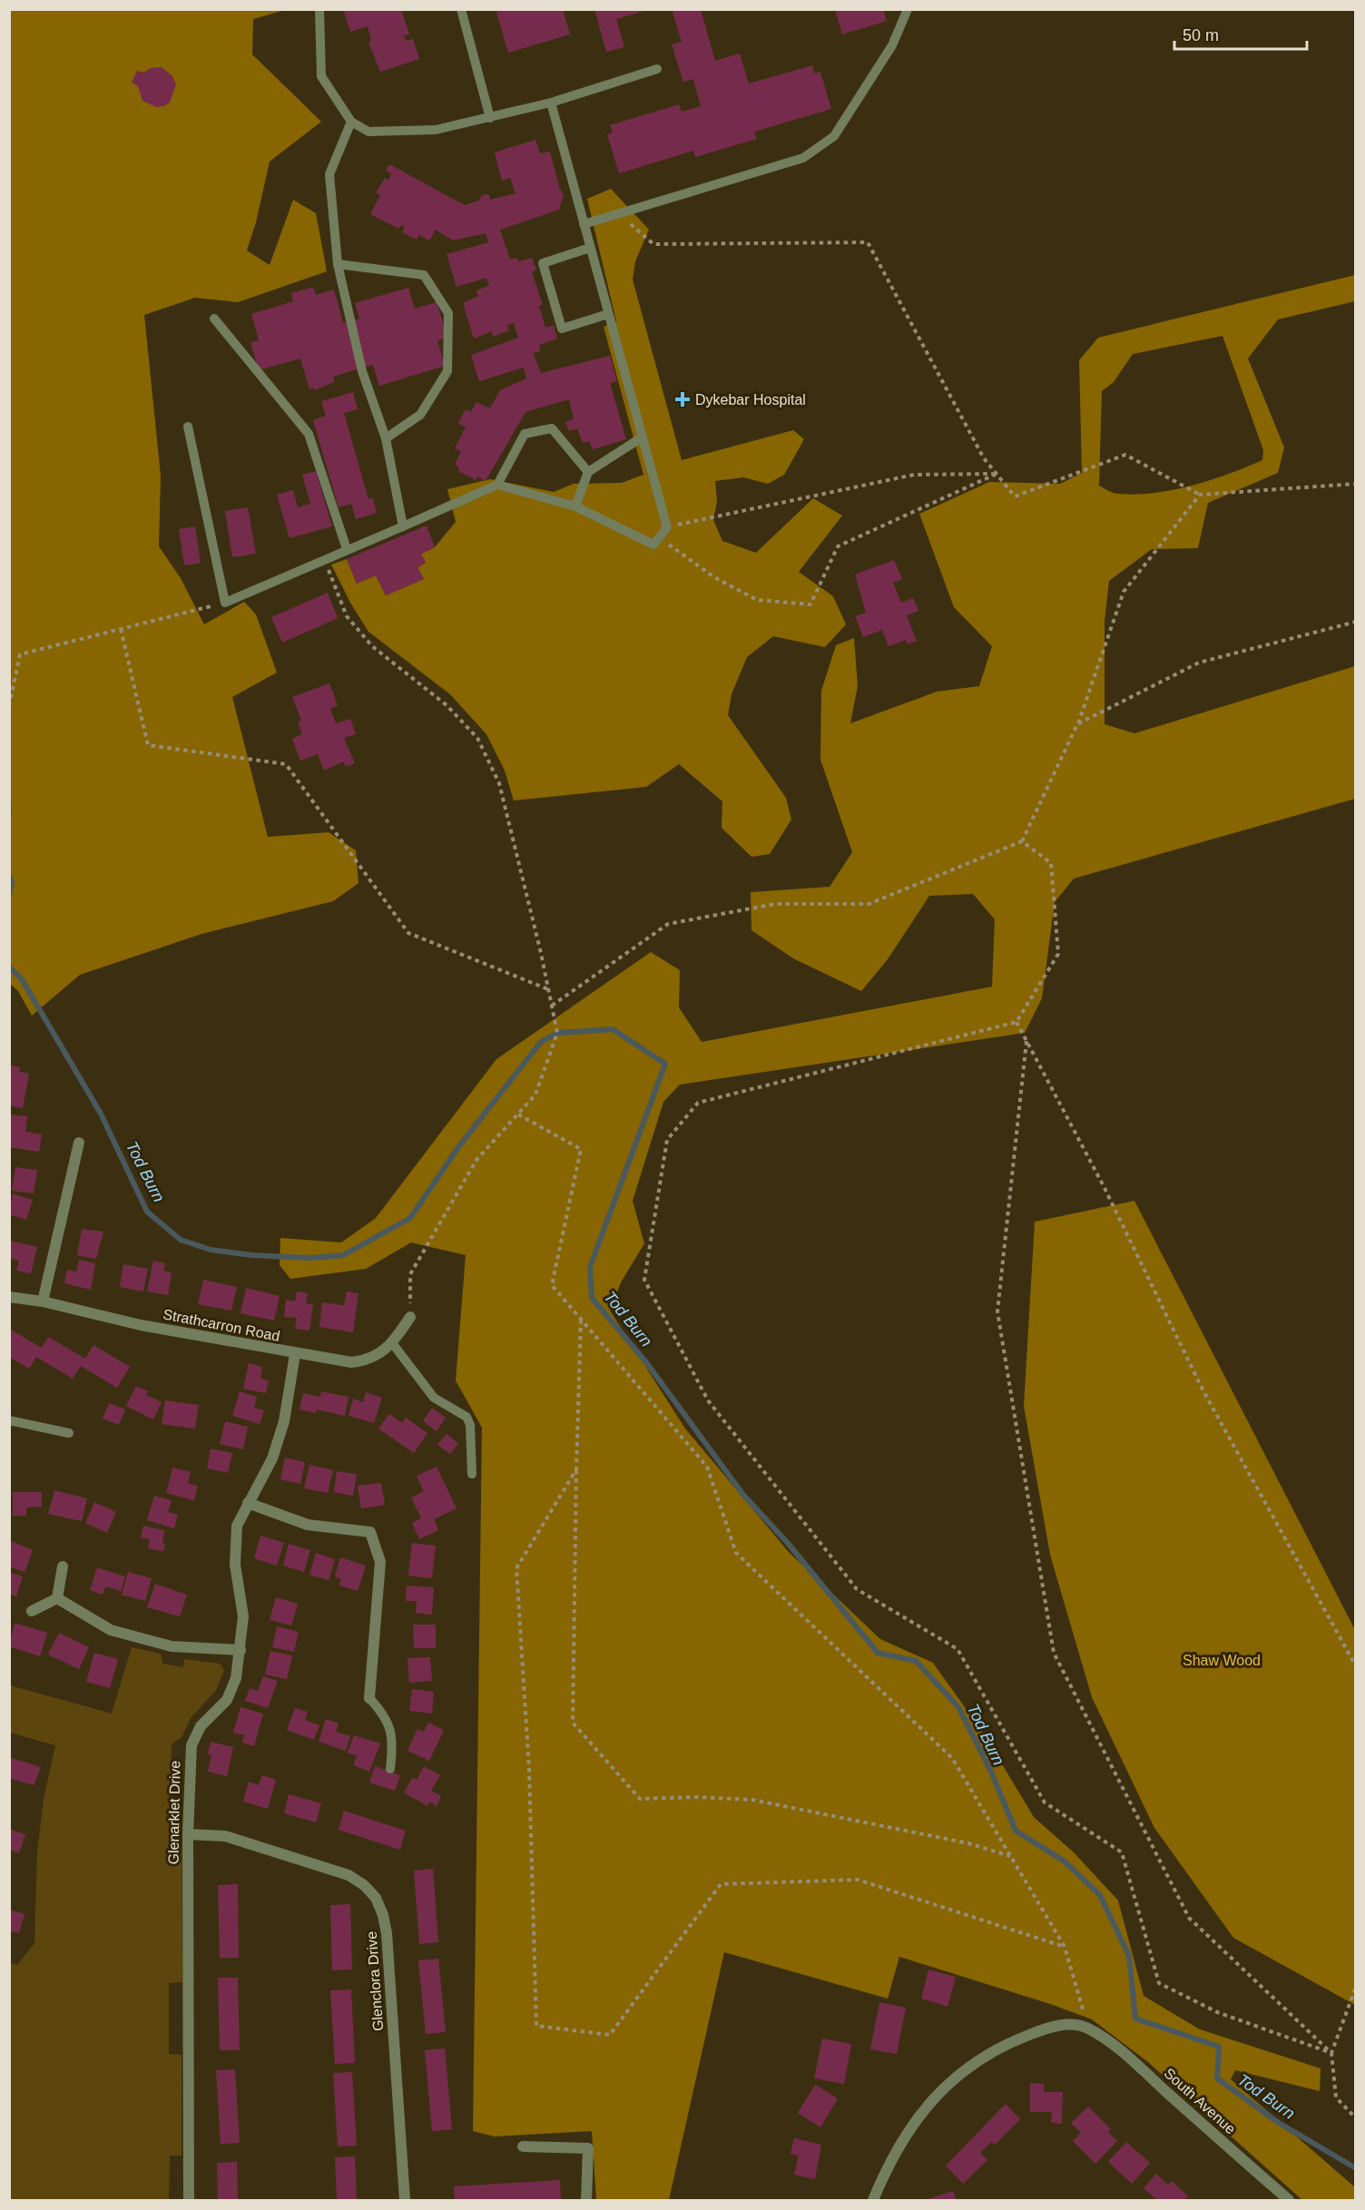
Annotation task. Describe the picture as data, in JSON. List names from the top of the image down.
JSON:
{
  "streets": {
    "street": [
      "Strathcarron Road",
      "Glenarklet Drive",
      "Glenclora Drive",
      "South Avenue"
    ]
  },
  "crossings": [
    ["Strathcarron Road", "Glenarklet Drive"],
    ["Glenarklet Drive", "Glenclora Drive"]
  ],
  "water": ["Tod Burn"],
  "parks": ["Shaw Wood"],
  "places": {
    "health": ["Dykebar Hospital"]
  },
  "scale_bar": "50 m"
}
